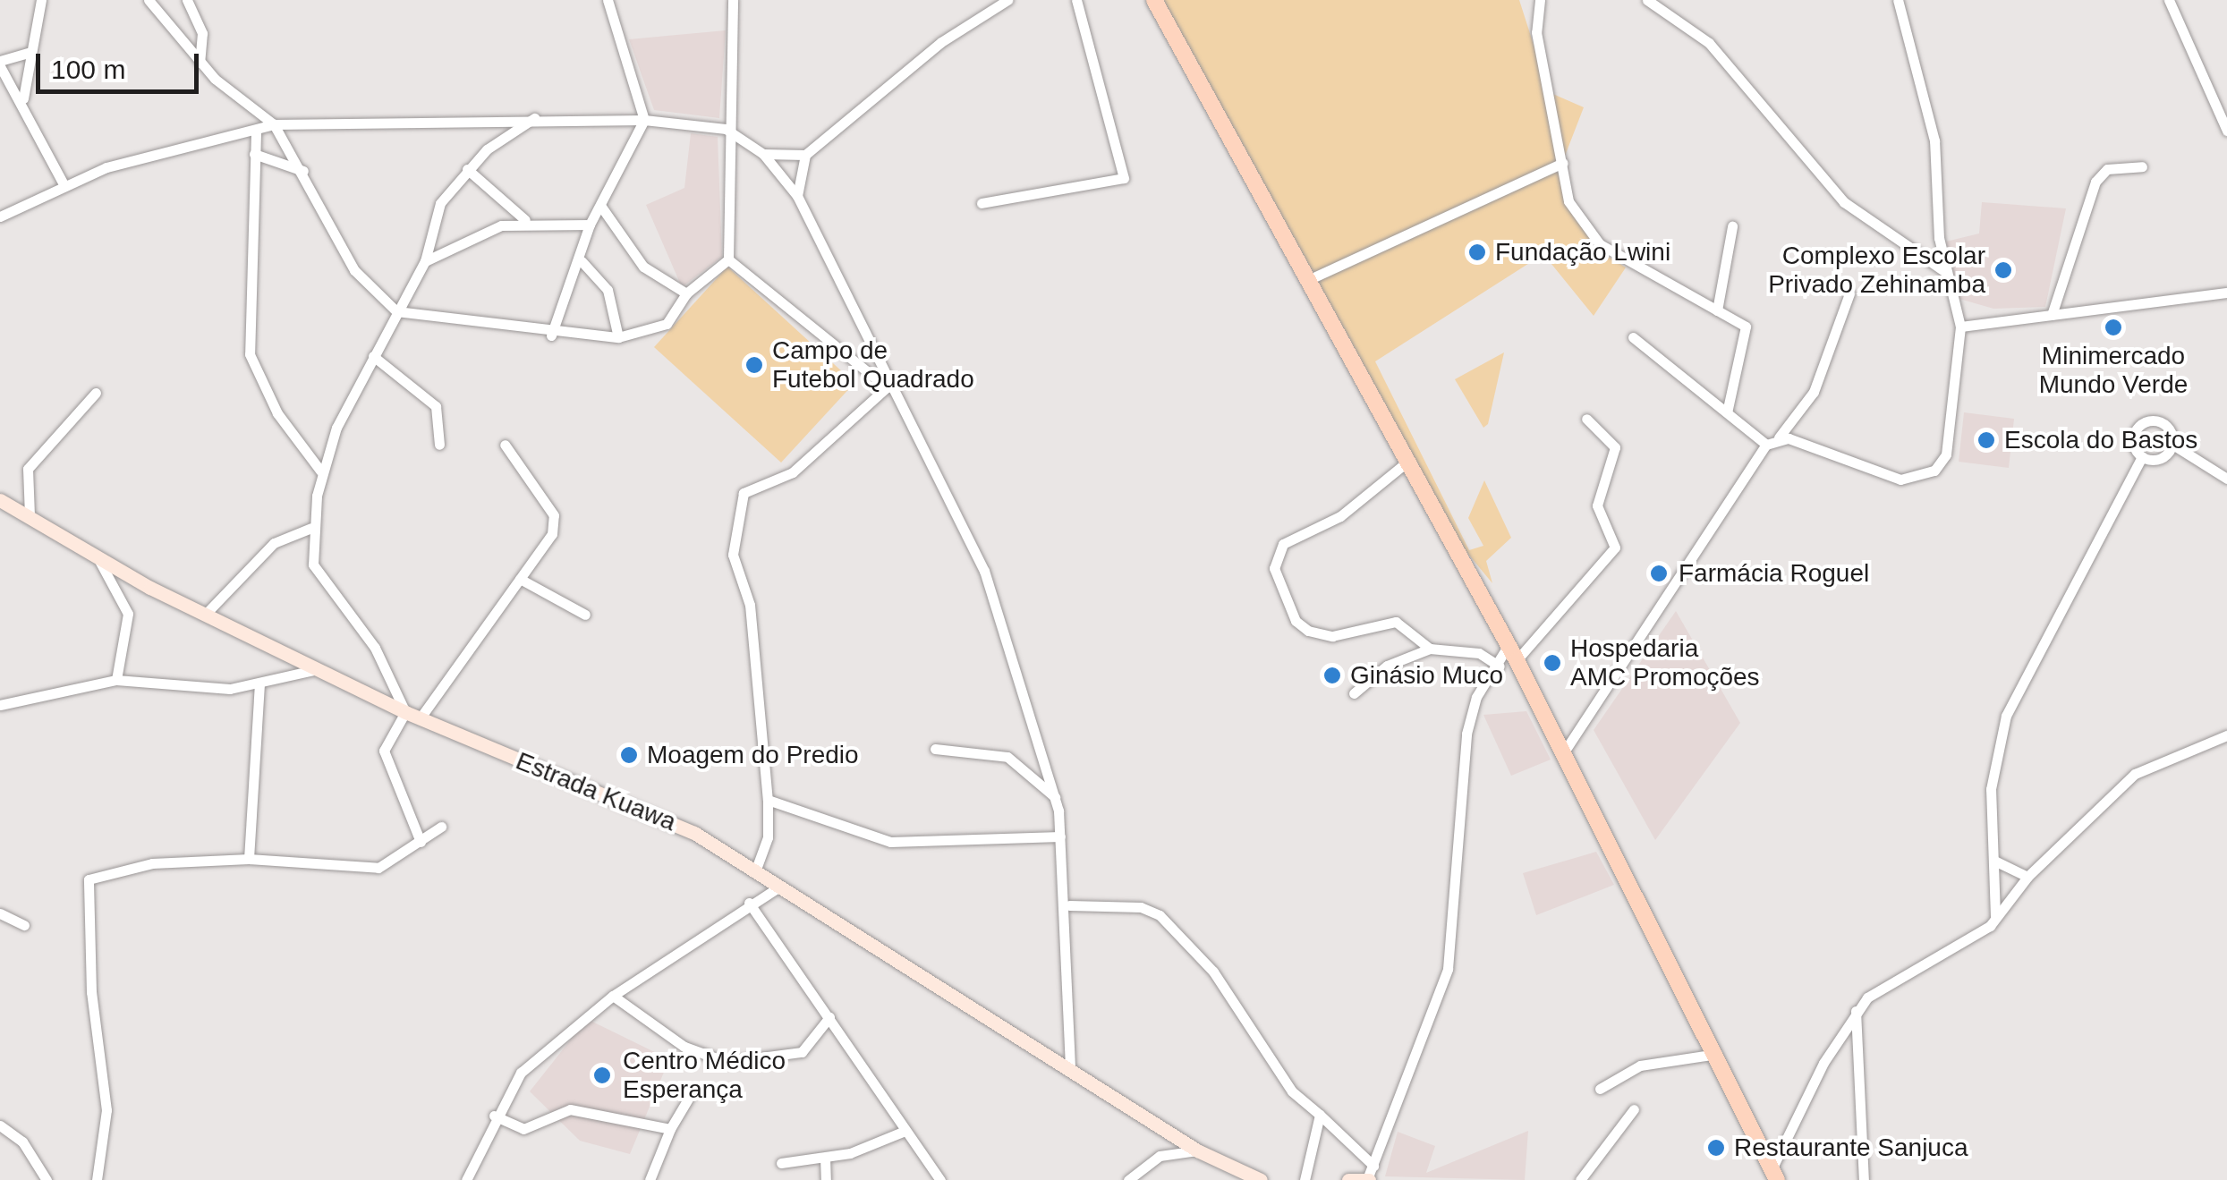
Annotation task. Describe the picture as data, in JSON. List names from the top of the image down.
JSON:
{
  "streets": {
    "street": ["Estrada Kuawa"]
  },
  "places": [
    "Fundação Lwini",
    "Complexo Escolar Privado Zehinamba",
    "Minimercado Mundo Verde",
    "Campo de Futebol Quadrado",
    "Escola do Bastos",
    "Farmácia Roguel",
    "Hospedaria AMC Promoções",
    "Ginásio Muco",
    "Moagem do Predio",
    "Centro Médico Esperança",
    "Restaurante Sanjuca"
  ],
  "scale_bar": "100 m"
}
